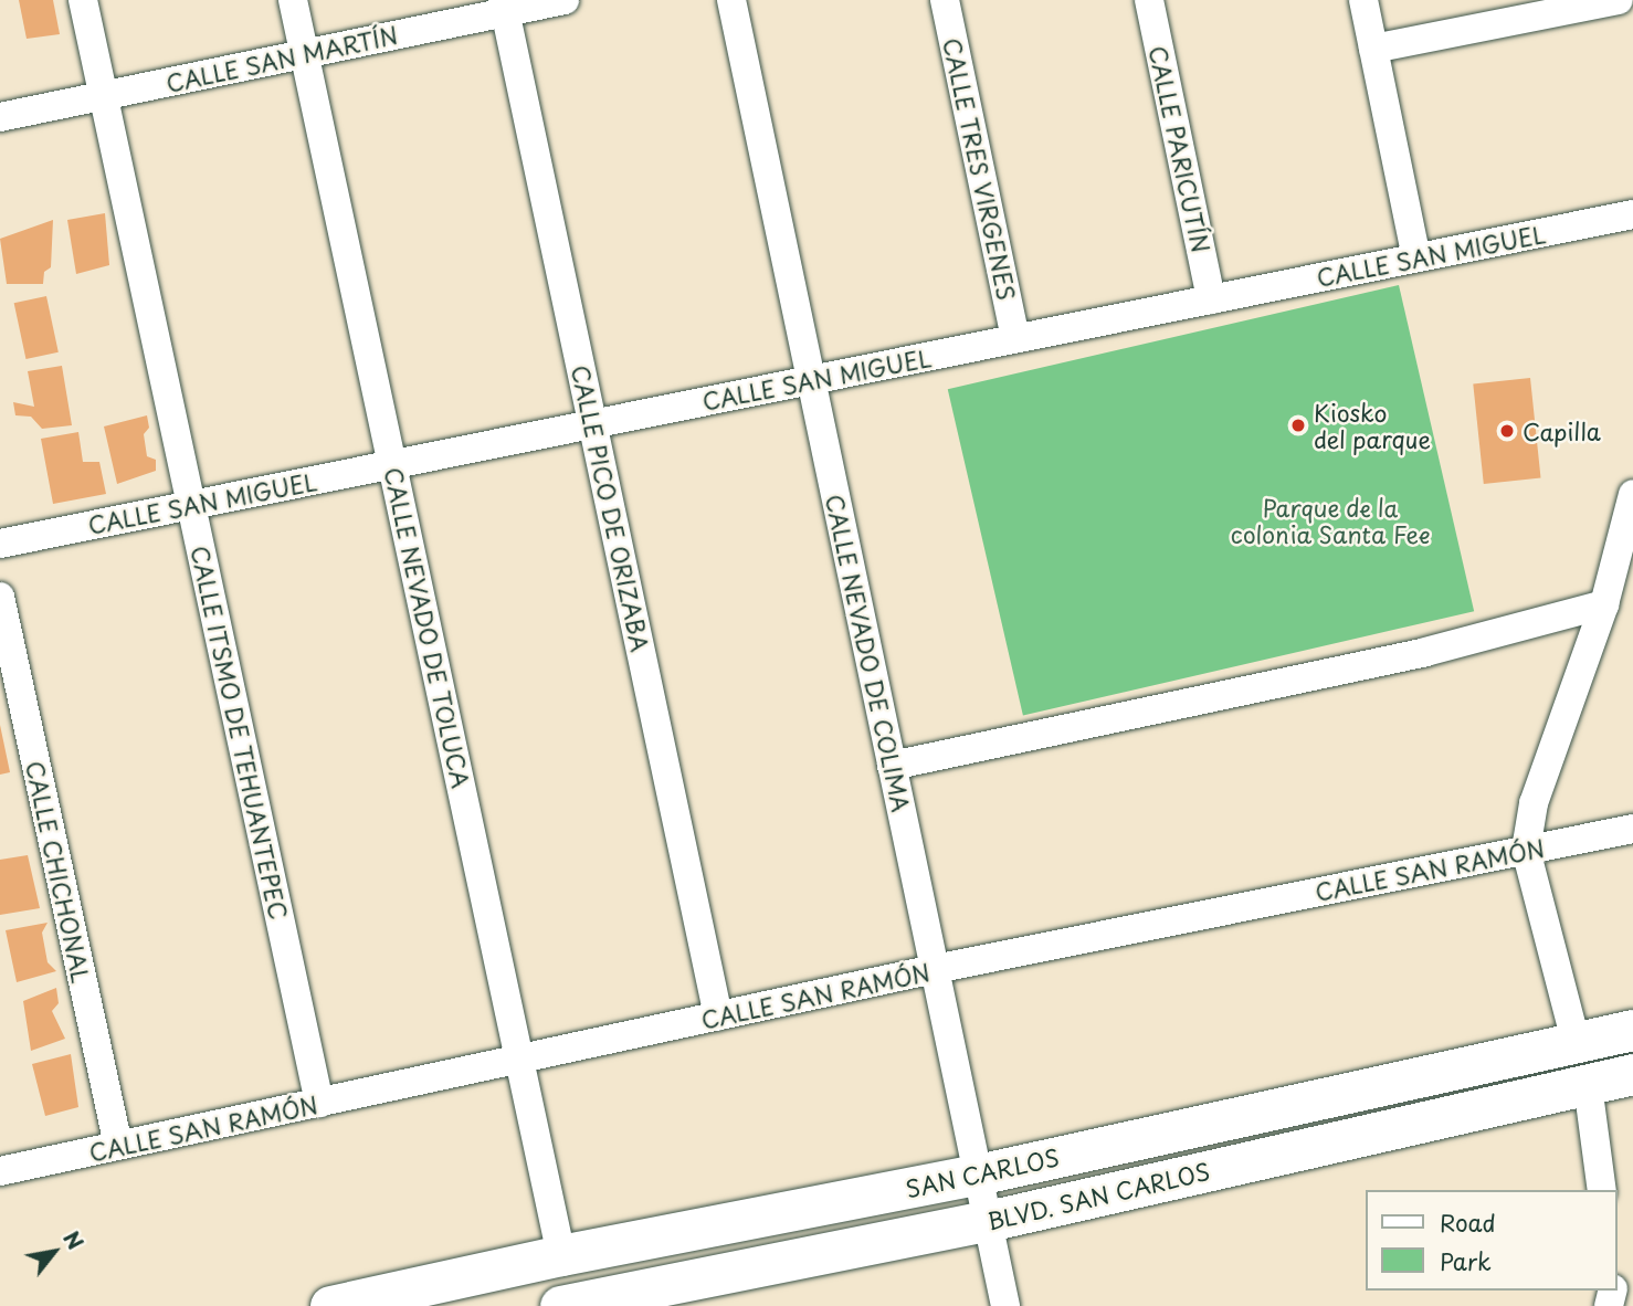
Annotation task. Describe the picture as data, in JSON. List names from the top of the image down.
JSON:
{
  "streets": {
    "main road": ["SAN CARLOS", "BLVD. SAN CARLOS"],
    "street": [
      "CALLE SAN MARTÍN",
      "CALLE PARICUTÍN",
      "CALLE TRES VIRGENES",
      "CALLE SAN MIGUEL",
      "CALLE PICO DE ORIZABA",
      "CALLE NEVADO DE TOLUCA",
      "CALLE NEVADO DE COLIMA",
      "CALLE ITSMO DE TEHUANTEPEC",
      "CALLE SAN RAMÓN",
      "CALLE CHICHONAL"
    ]
  },
  "crossings": [
    ["CALLE SAN MARTÍN", "CALLE PICO DE ORIZABA"],
    ["CALLE SAN MARTÍN", "CALLE NEVADO DE TOLUCA"],
    ["CALLE SAN MARTÍN", "CALLE ITSMO DE TEHUANTEPEC"],
    ["CALLE PARICUTÍN", "CALLE SAN MIGUEL"],
    ["CALLE TRES VIRGENES", "CALLE SAN MIGUEL"],
    ["CALLE SAN MIGUEL", "CALLE PICO DE ORIZABA"],
    ["CALLE SAN MIGUEL", "CALLE NEVADO DE TOLUCA"],
    ["CALLE SAN MIGUEL", "CALLE NEVADO DE COLIMA"],
    ["CALLE SAN MIGUEL", "CALLE ITSMO DE TEHUANTEPEC"],
    ["CALLE PICO DE ORIZABA", "CALLE SAN RAMÓN"],
    ["CALLE NEVADO DE TOLUCA", "CALLE SAN RAMÓN"],
    ["CALLE NEVADO DE TOLUCA", "SAN CARLOS"],
    ["CALLE NEVADO DE COLIMA", "CALLE SAN RAMÓN"],
    ["CALLE NEVADO DE COLIMA", "SAN CARLOS"],
    ["CALLE NEVADO DE COLIMA", "BLVD. SAN CARLOS"],
    ["CALLE ITSMO DE TEHUANTEPEC", "CALLE SAN RAMÓN"],
    ["CALLE SAN RAMÓN", "CALLE CHICHONAL"]
  ],
  "parks": ["Parque de la colonia Santa Fee"],
  "places": ["Kiosko del parque", "Capilla"],
  "legend": ["Road", "Park"],
  "north": "top right"
}
